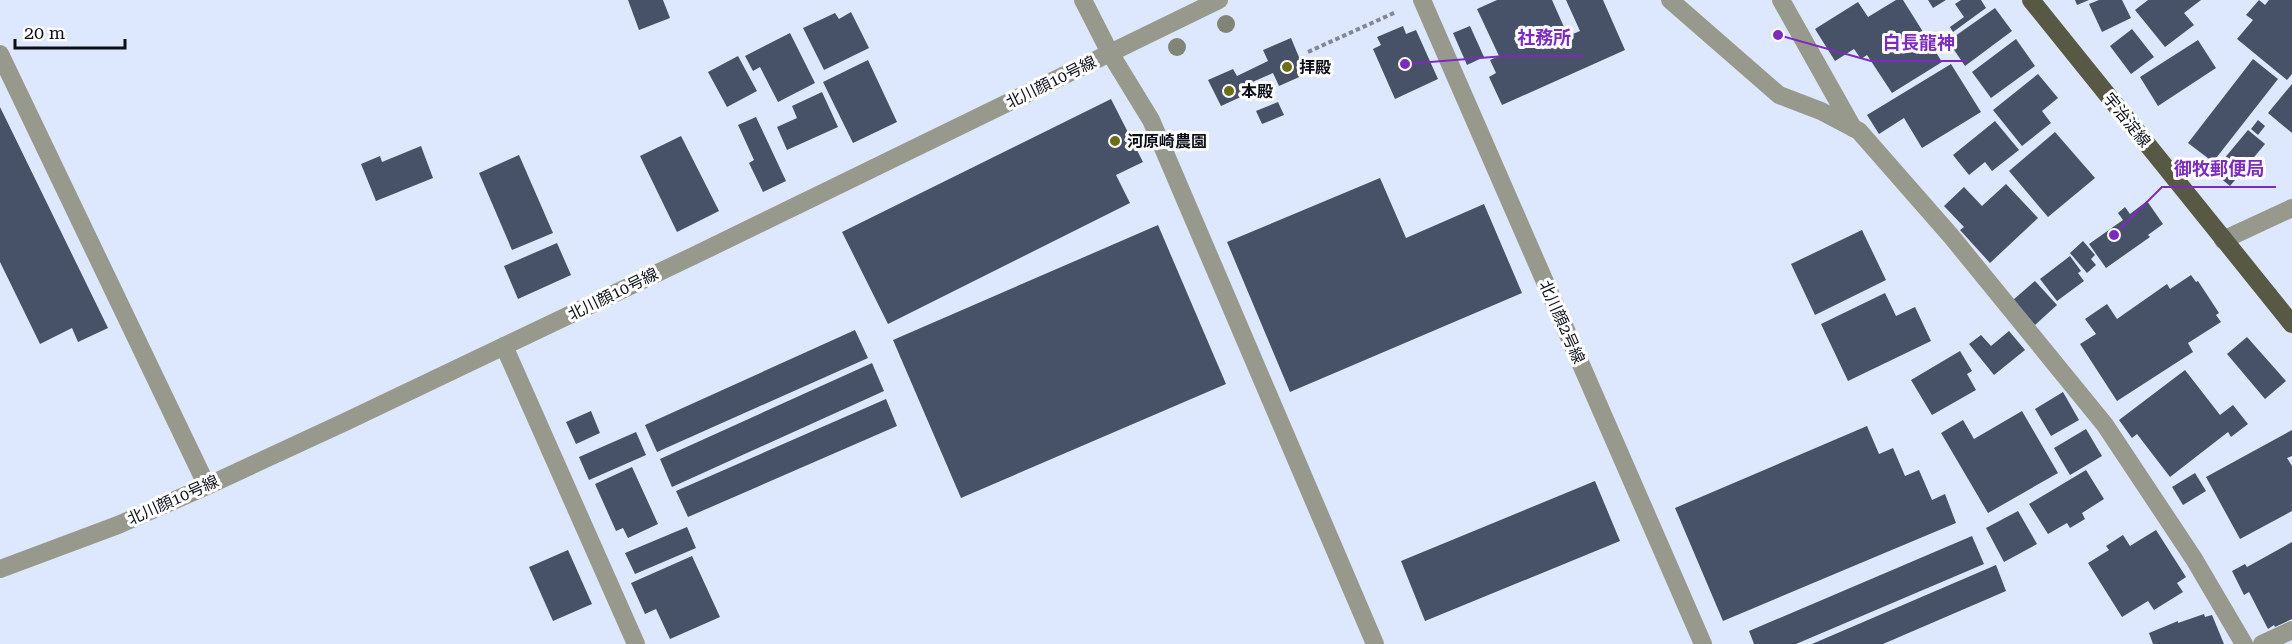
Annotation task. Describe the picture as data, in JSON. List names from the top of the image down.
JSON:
{
  "streets": {
    "main road": ["宇治淀線"],
    "street": ["北川顔10号線", "北川顔2号線"]
  },
  "places": [
    "白長龍神",
    "社務所",
    "拝殿",
    "本殿",
    "河原崎農園",
    "御牧郵便局"
  ],
  "scale_bar": "20 m"
}
